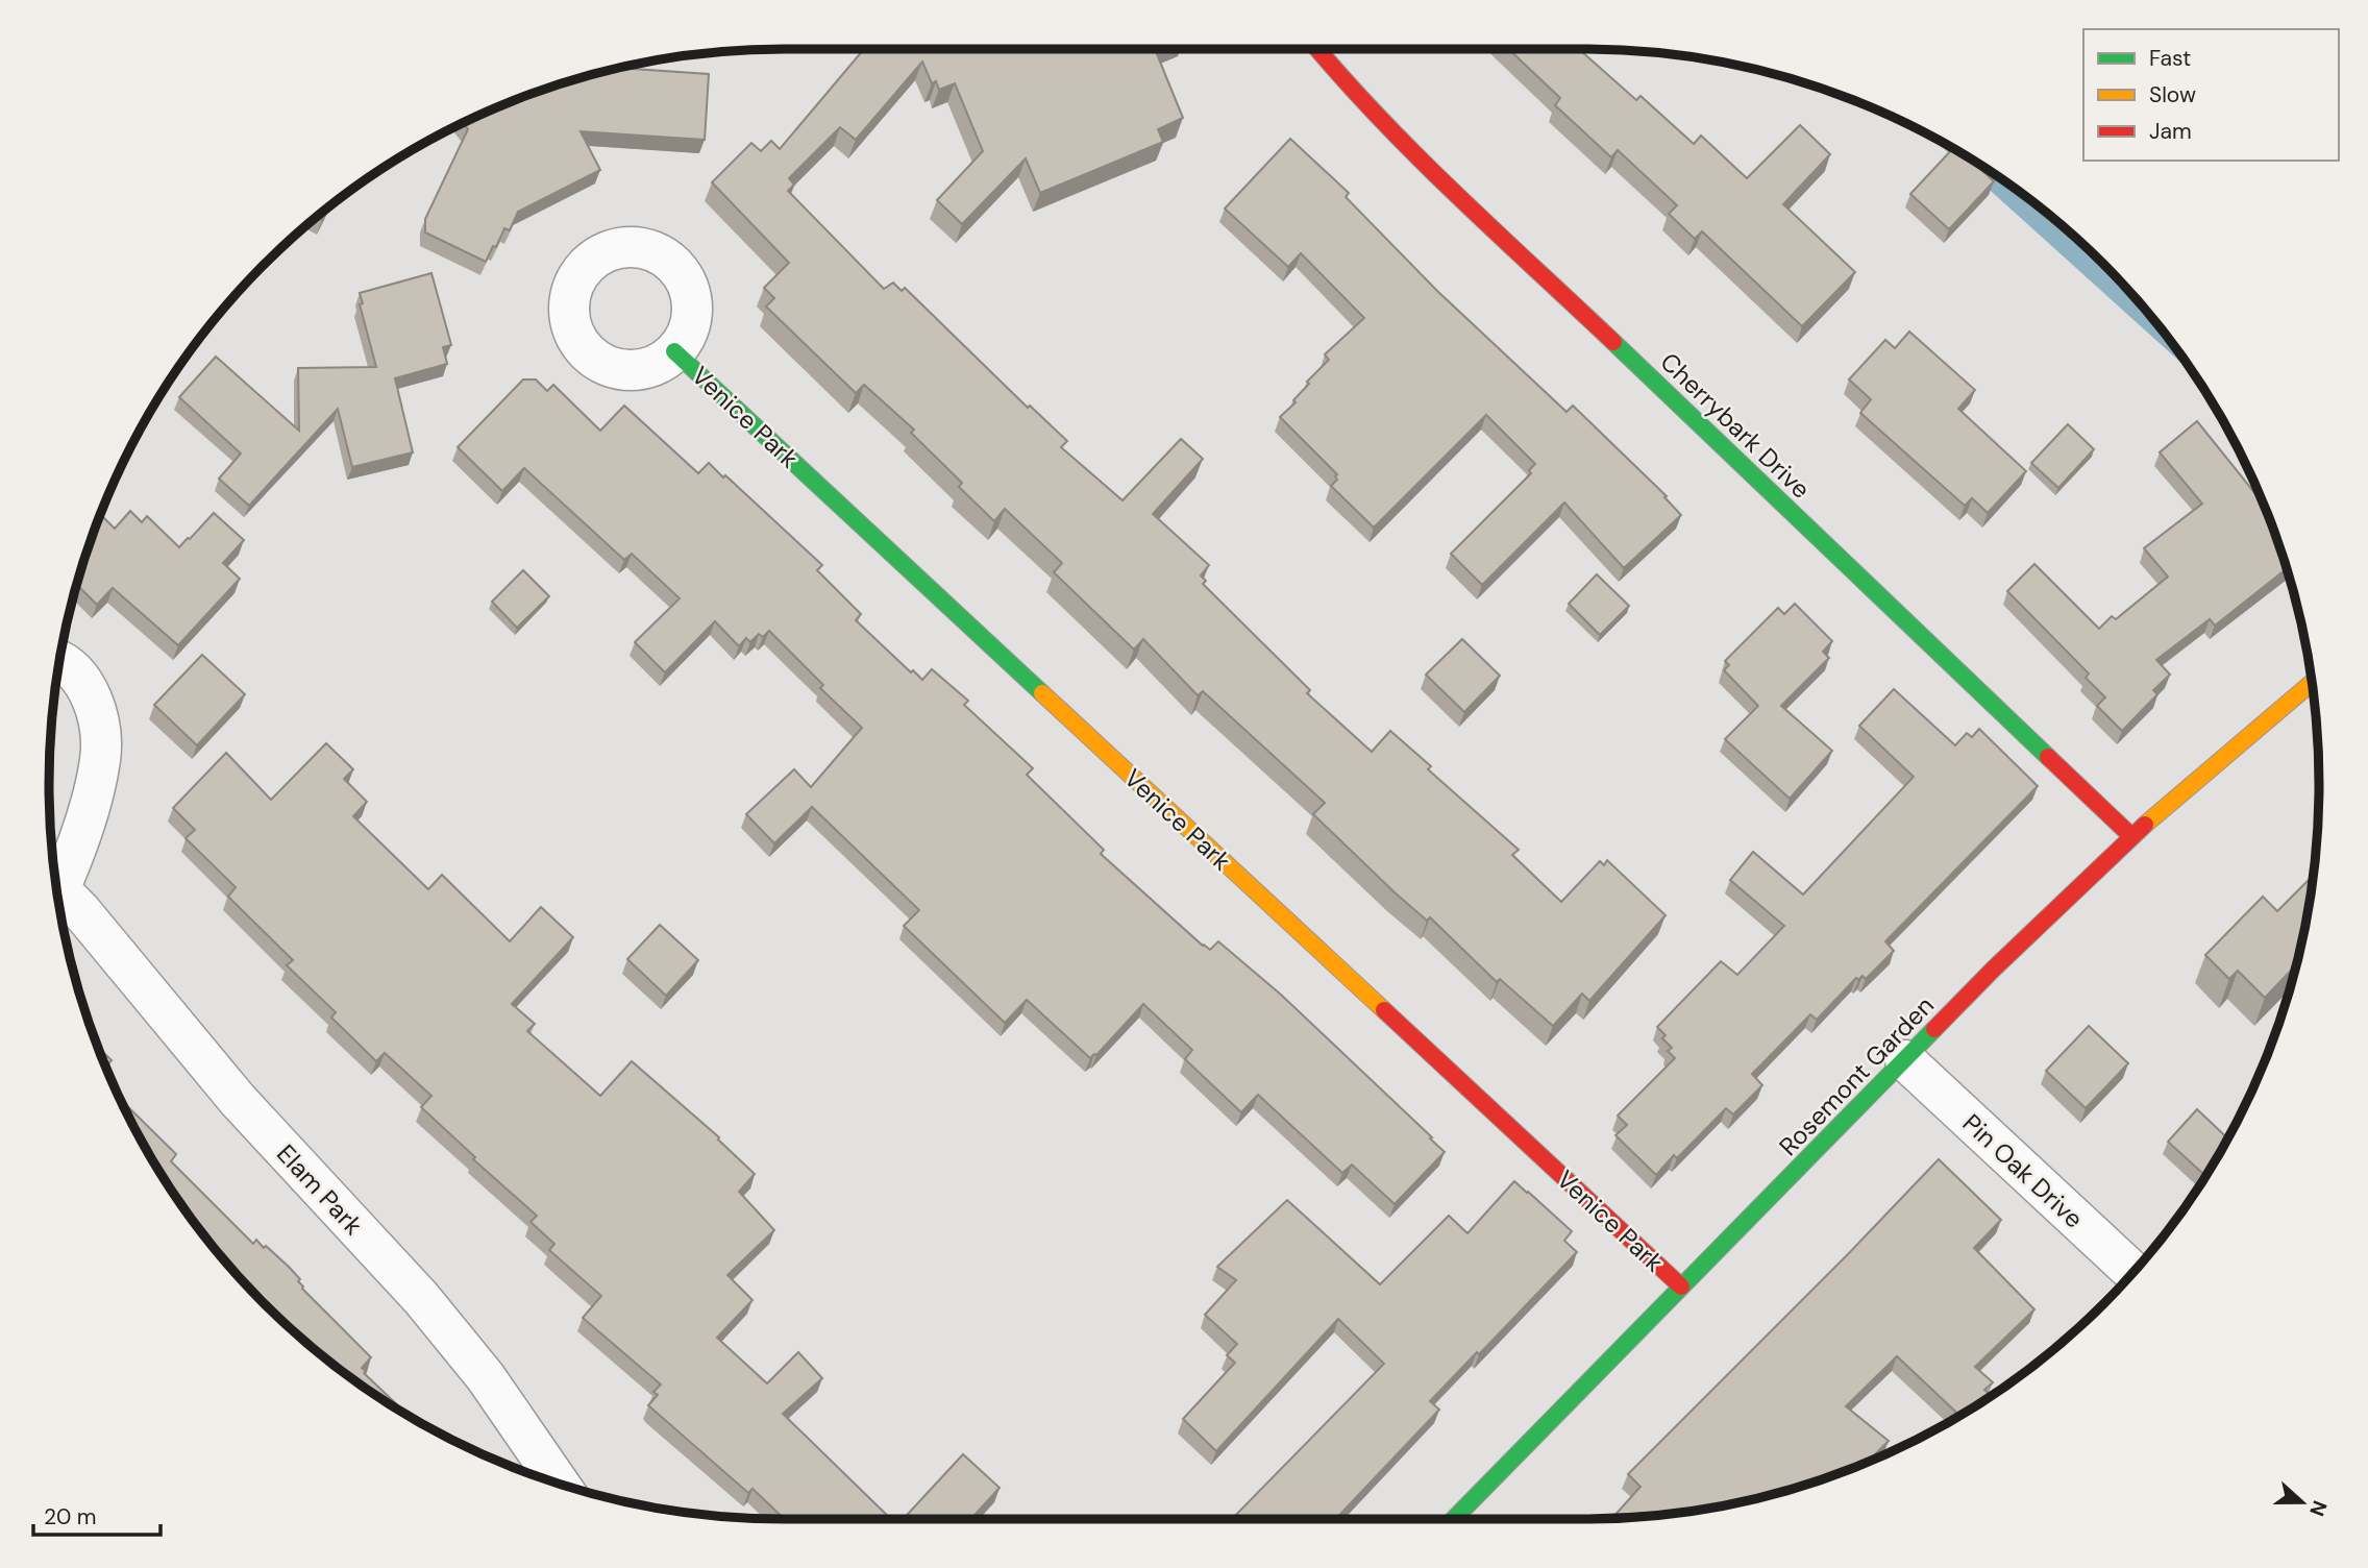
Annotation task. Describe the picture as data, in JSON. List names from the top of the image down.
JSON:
{
  "streets": {
    "street": [
      "Venice Park",
      "Cherrybark Drive",
      "Rosemont Garden",
      "Pin Oak Drive",
      "Elam Park"
    ]
  },
  "crossings": [
    ["Venice Park", "Rosemont Garden"],
    ["Cherrybark Drive", "Rosemont Garden"],
    ["Rosemont Garden", "Pin Oak Drive"]
  ],
  "legend": ["Fast", "Slow", "Jam"],
  "scale_bar": "20 m",
  "north": "right"
}
